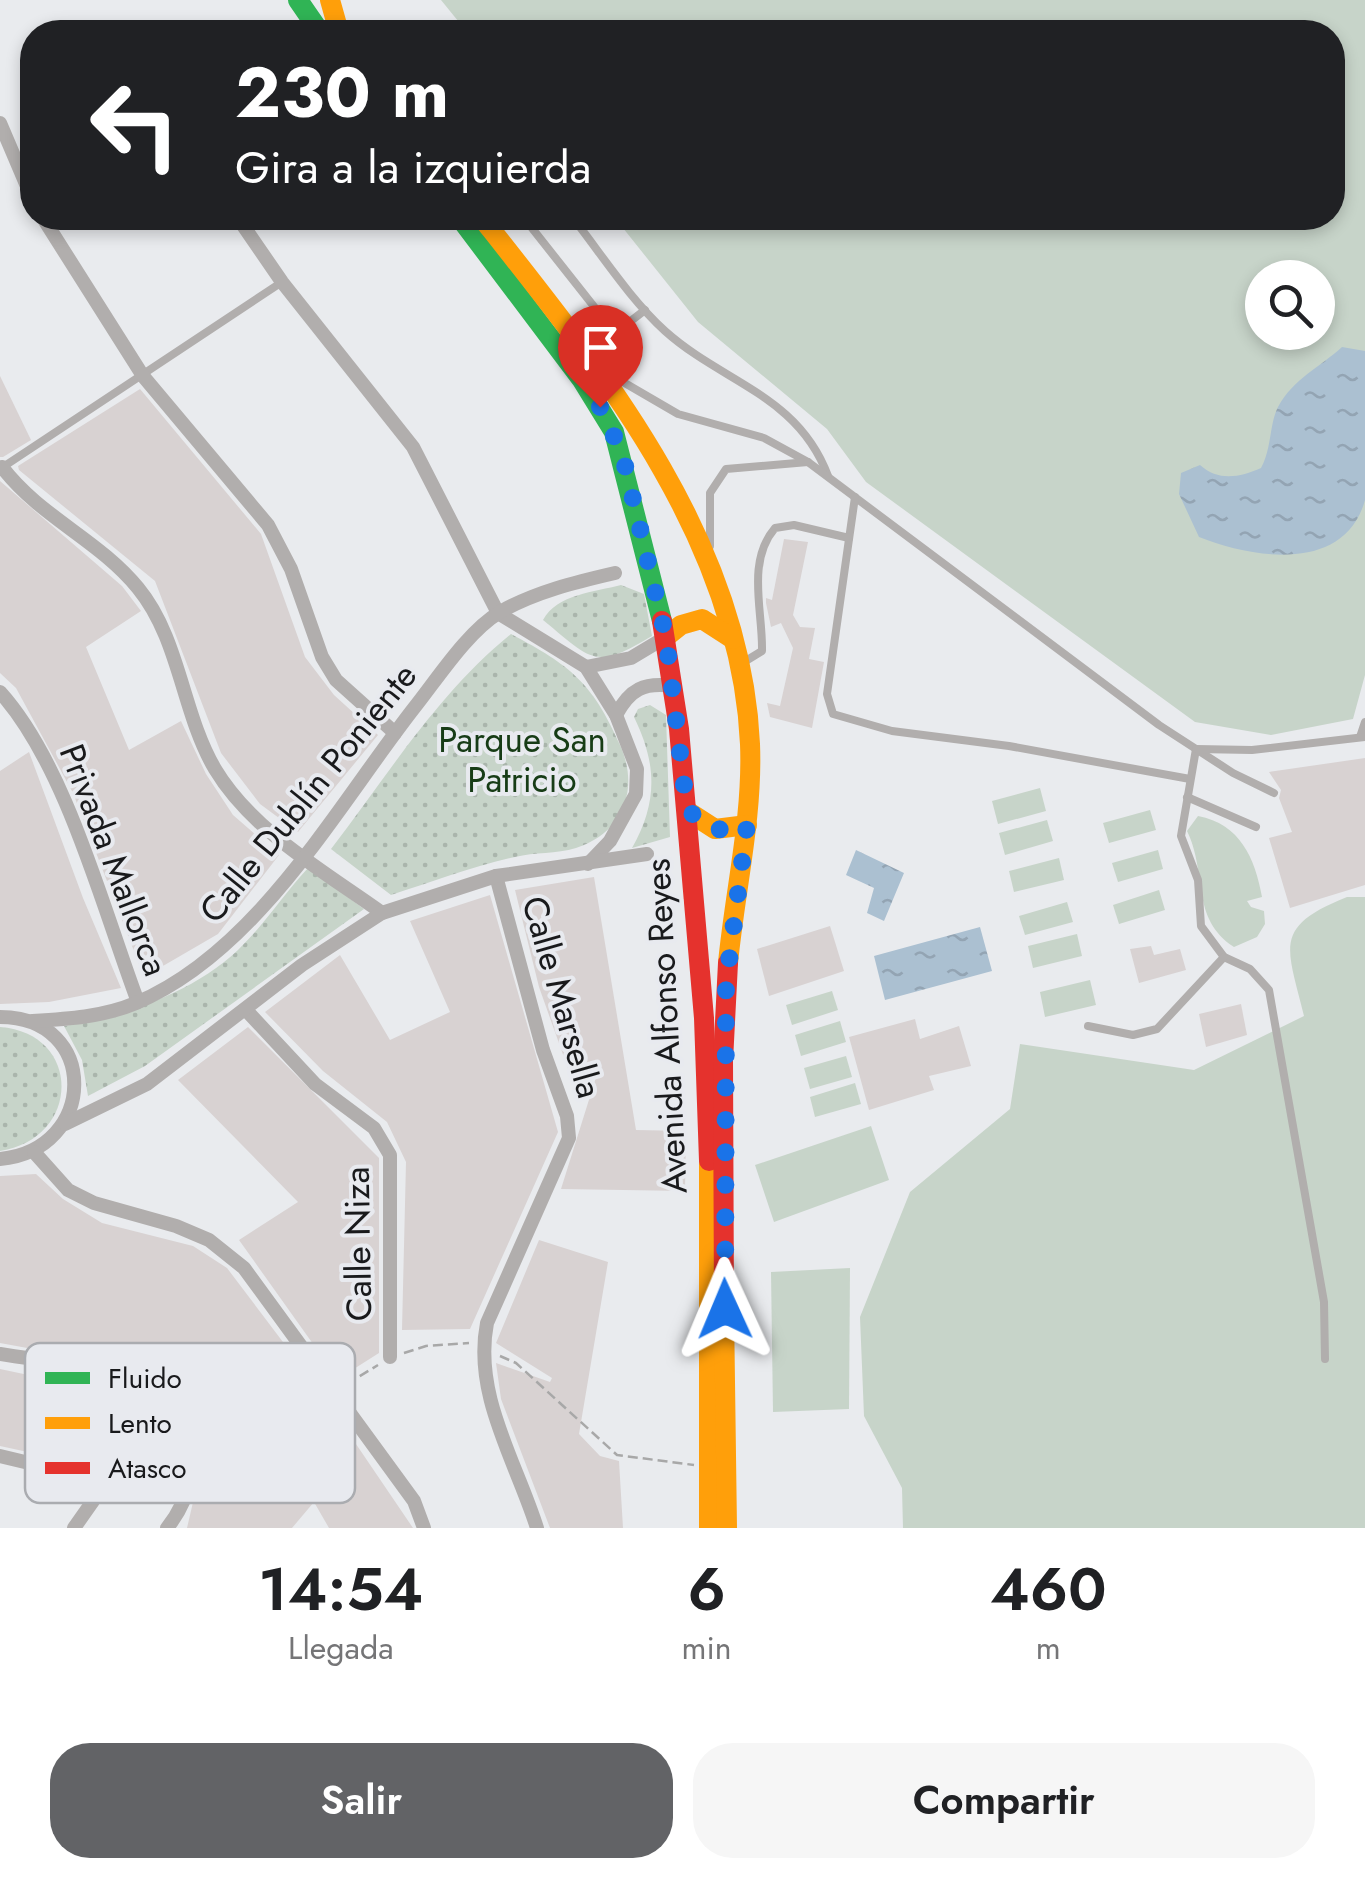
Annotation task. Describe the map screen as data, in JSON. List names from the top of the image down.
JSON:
{
  "streets": {
    "main road": ["Avenida Alfonso Reyes"],
    "street": [
      "Calle Dublín Poniente",
      "Privada Mallorca",
      "Calle Marsella",
      "Calle Niza"
    ]
  },
  "crossings": [
    ["Calle Dublín Poniente", "Privada Mallorca"]
  ],
  "parks": ["Parque San Patricio"],
  "legend": ["Fluido", "Lento", "Atasco"],
  "page": {
    "turn": ["230 m", "Gira a la izquierda"],
    "eta": [
      "14:54",
      "Llegada",
      "6",
      "min",
      "460",
      "m"
    ],
    "buttons": ["Salir", "Compartir"]
  }
}
